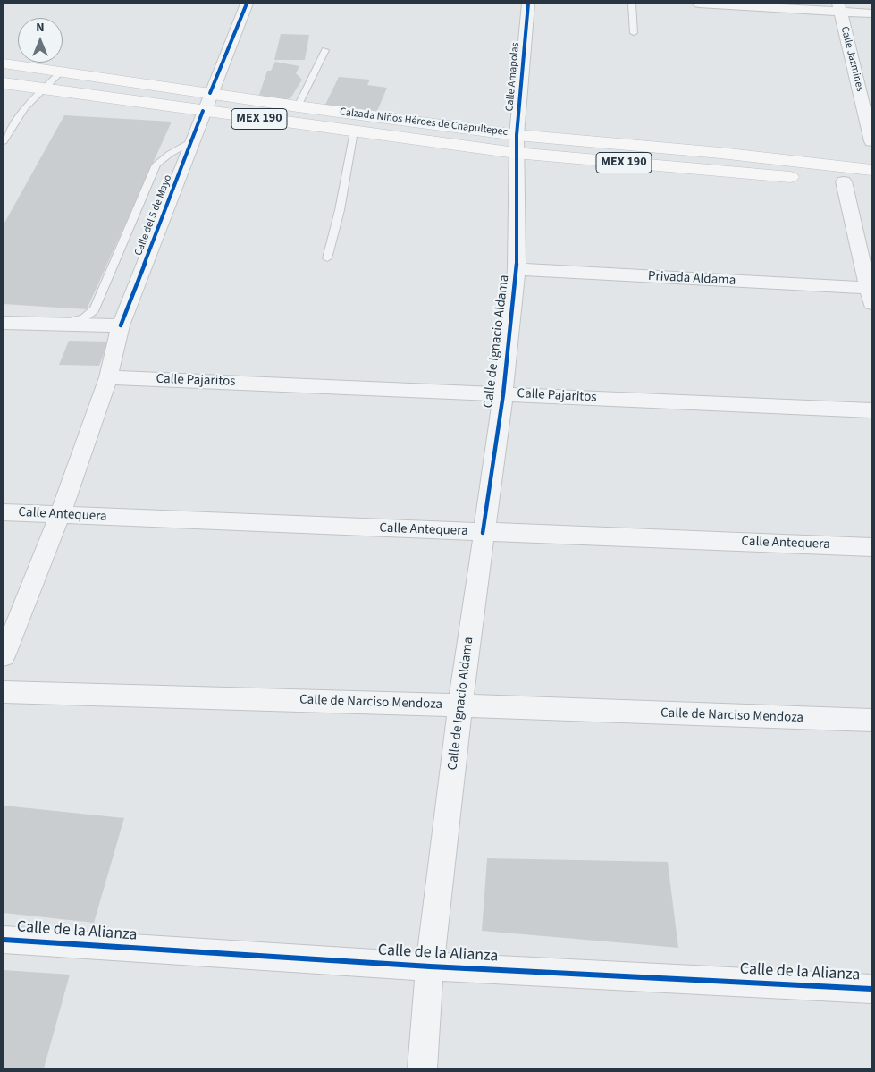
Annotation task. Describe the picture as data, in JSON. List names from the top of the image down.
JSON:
{
  "streets": {
    "main road": ["MEX 190", "Calzada Niños Héroes de Chapultepec"],
    "street": [
      "Calle Jazmines",
      "Calle Amapolas",
      "Calle del 5 de Mayo",
      "Privada Aldama",
      "Calle de Ignacio Aldama",
      "Calle Pajaritos",
      "Calle Antequera",
      "Calle de Narciso Mendoza",
      "Calle de la Alianza"
    ]
  },
  "crossings": [
    ["Calle Amapolas", "Calzada Niños Héroes de Chapultepec"],
    ["Calle Amapolas", "Calle de Ignacio Aldama"],
    ["Calzada Niños Héroes de Chapultepec", "Calle del 5 de Mayo"],
    ["Calzada Niños Héroes de Chapultepec", "Calle de Ignacio Aldama"],
    ["Calle del 5 de Mayo", "Calle Pajaritos"],
    ["Calle del 5 de Mayo", "Calle Antequera"],
    ["Privada Aldama", "Calle de Ignacio Aldama"],
    ["Calle de Ignacio Aldama", "Calle Pajaritos"],
    ["Calle de Ignacio Aldama", "Calle Antequera"],
    ["Calle de Ignacio Aldama", "Calle de Narciso Mendoza"],
    ["Calle de Ignacio Aldama", "Calle de la Alianza"]
  ],
  "north": "top"
}
